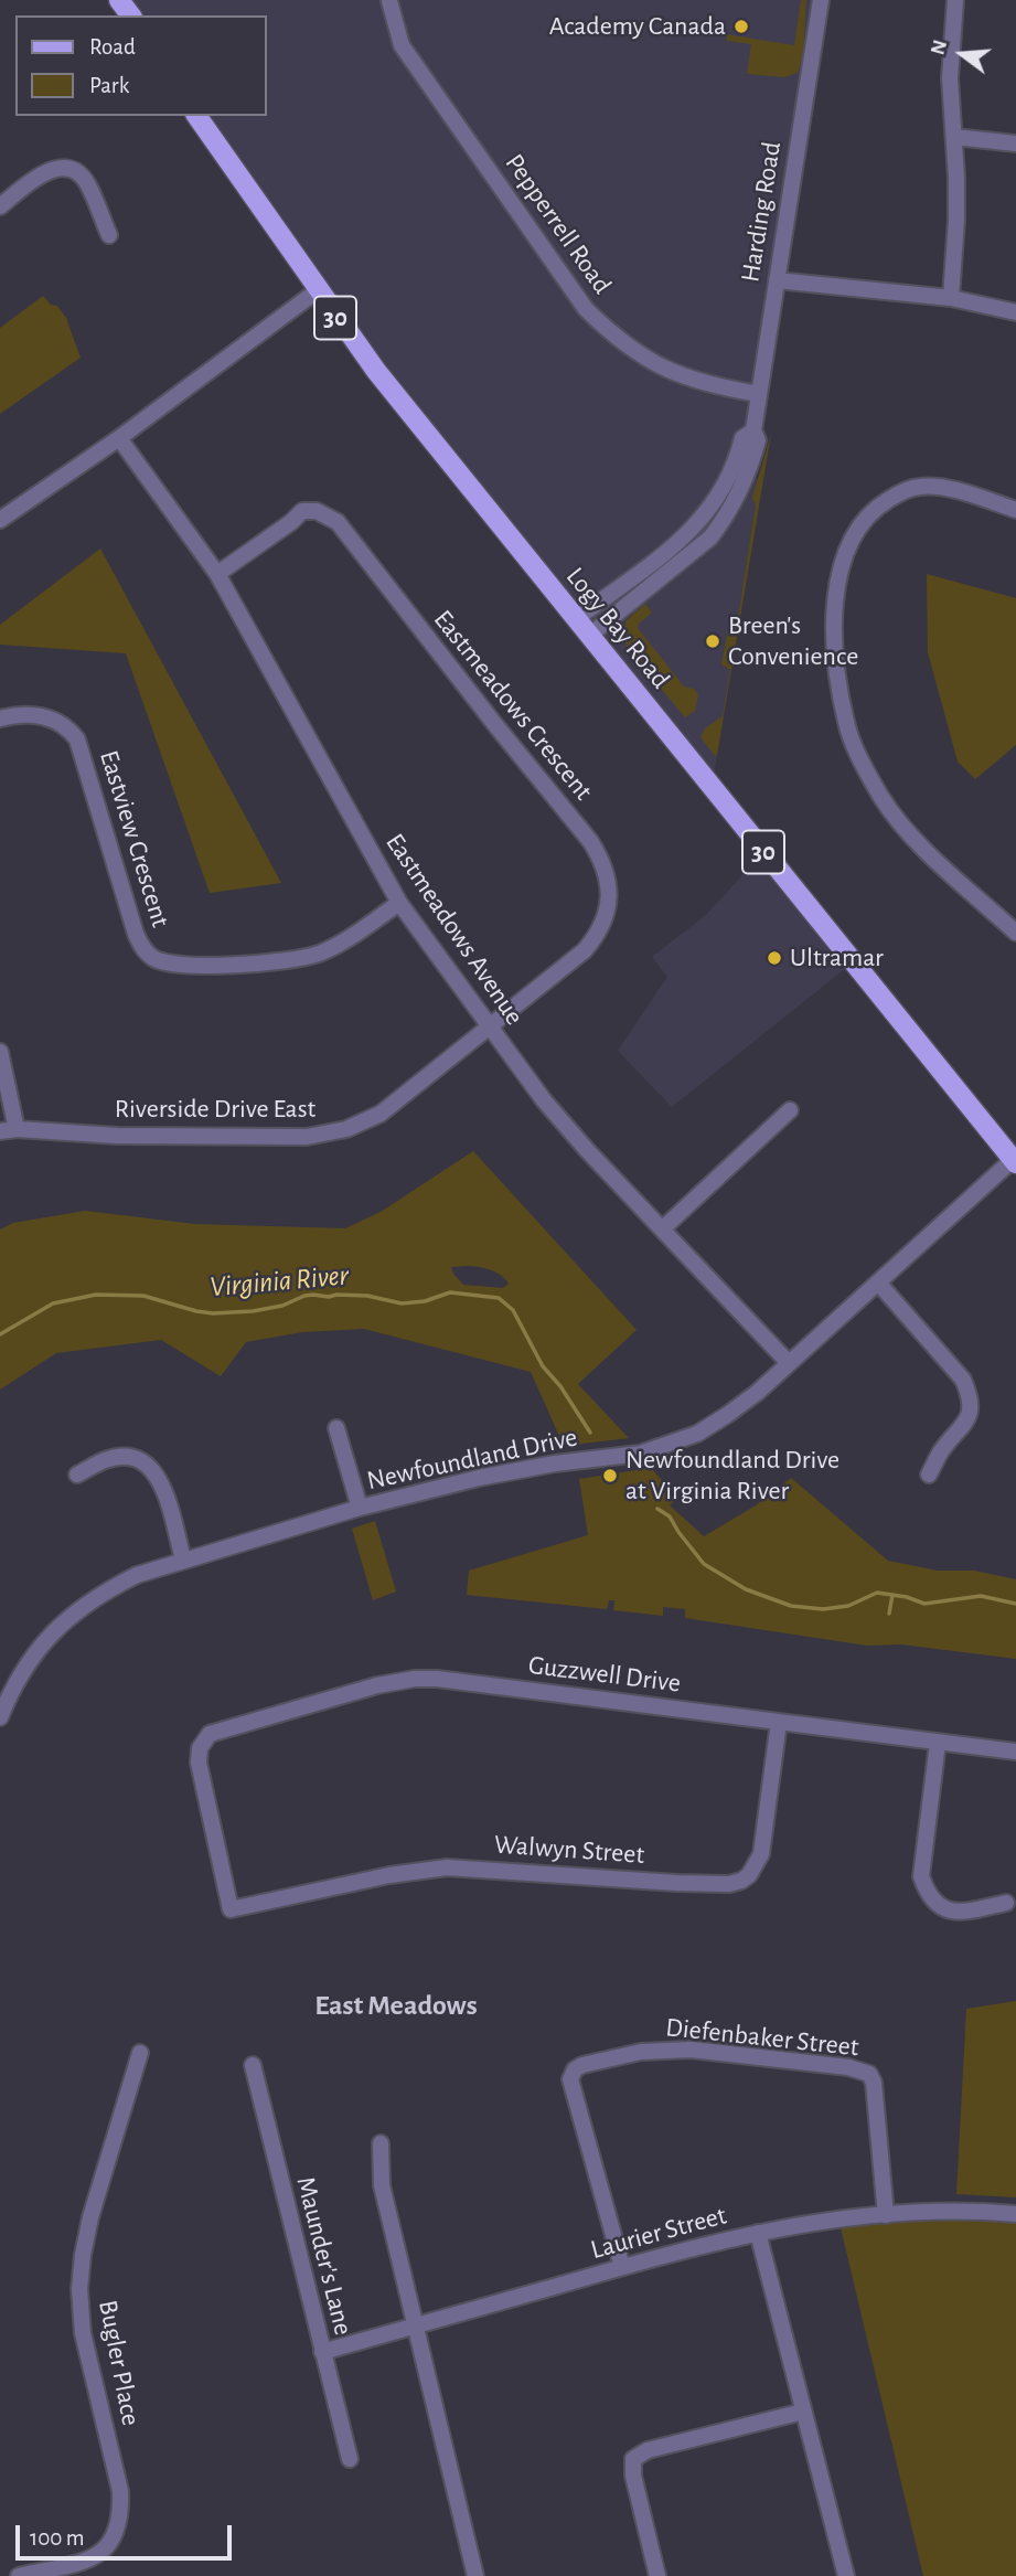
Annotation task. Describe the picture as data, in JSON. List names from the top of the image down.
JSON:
{
  "streets": {
    "main road": ["30", "Logy Bay Road"],
    "street": [
      "Harding Road",
      "Pepperrell Road",
      "Eastmeadows Crescent",
      "Eastview Crescent",
      "Eastmeadows Avenue",
      "Riverside Drive East",
      "Newfoundland Drive",
      "Guzzwell Drive",
      "Walwyn Street",
      "Diefenbaker Street",
      "Laurier Street",
      "Maunder's Lane",
      "Bugler Place"
    ]
  },
  "crossings": [
    ["Harding Road", "Pepperrell Road"],
    ["Harding Road", "Logy Bay Road"],
    ["Logy Bay Road", "Newfoundland Drive"],
    ["Eastmeadows Crescent", "Eastmeadows Avenue"],
    ["Eastmeadows Crescent", "Riverside Drive East"],
    ["Eastview Crescent", "Eastmeadows Avenue"],
    ["Eastmeadows Avenue", "Riverside Drive East"],
    ["Eastmeadows Avenue", "Newfoundland Drive"],
    ["Guzzwell Drive", "Walwyn Street"],
    ["Diefenbaker Street", "Laurier Street"],
    ["Laurier Street", "Maunder's Lane"]
  ],
  "districts": ["East Meadows"],
  "water": ["Virginia River"],
  "places": [
    "Academy Canada",
    "Breen's Convenience",
    "Ultramar",
    "Newfoundland Drive at Virginia River"
  ],
  "legend": ["Road", "Park"],
  "scale_bar": "100 m",
  "north": "left"
}
